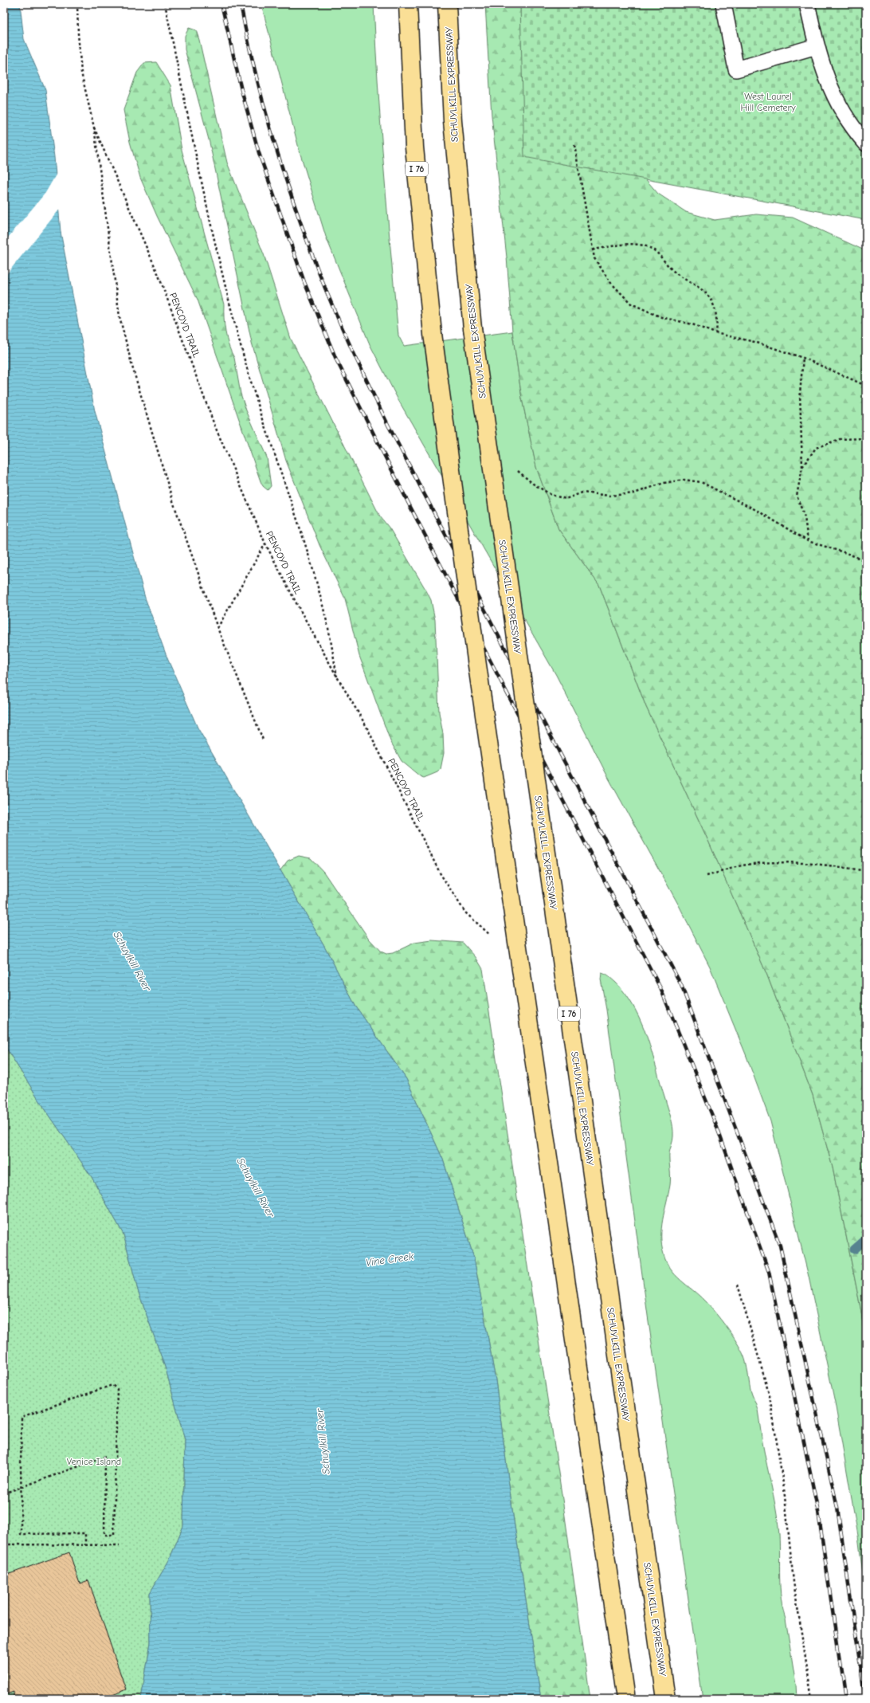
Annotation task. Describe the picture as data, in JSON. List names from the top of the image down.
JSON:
{
  "streets": {
    "highway": ["SCHUYLKILL EXPRESSWAY", "I 76"],
    "path": ["PENCOYD TRAIL"]
  },
  "water": ["Schuylkill River", "Vine Creek"],
  "parks": ["West Laurel Hill Cemetery", "Venice Island"]
}
